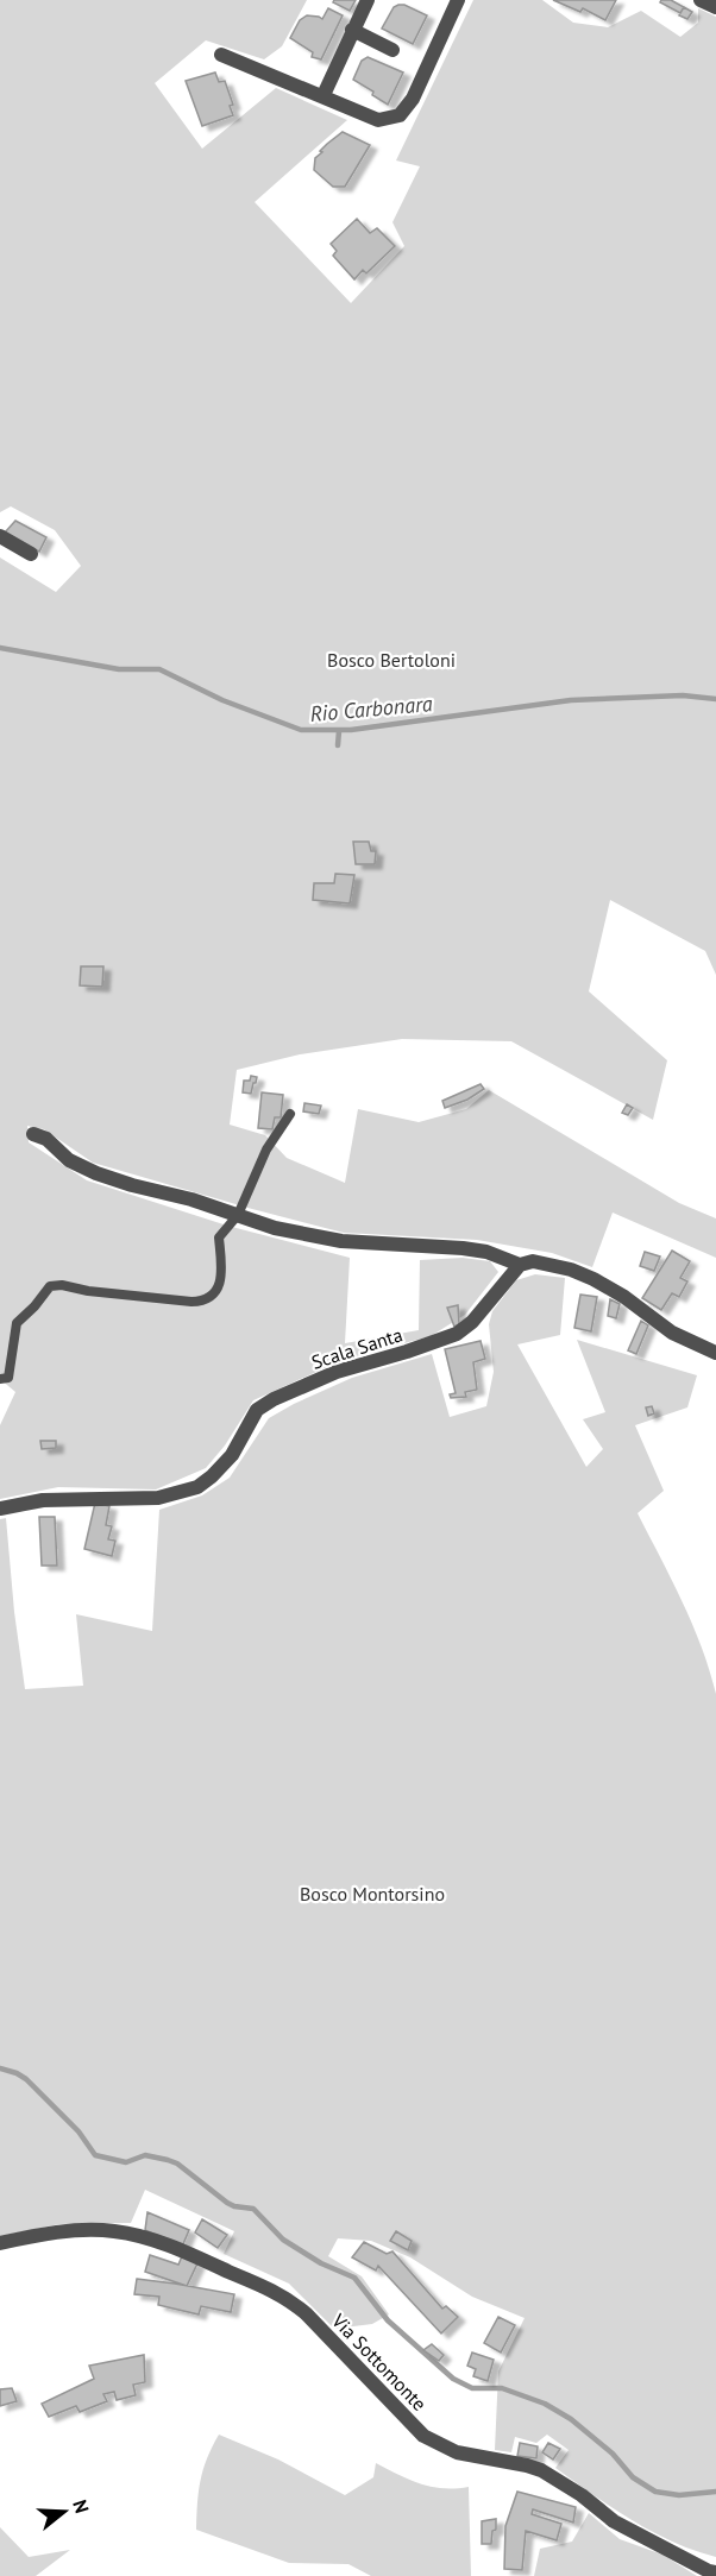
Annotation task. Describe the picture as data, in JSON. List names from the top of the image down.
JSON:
{
  "streets": {
    "street": ["Scala Santa", "Via Sottomonte"]
  },
  "water": ["Rio Carbonara"],
  "parks": ["Bosco Bertoloni", "Bosco Montorsino"],
  "north": "right"
}
